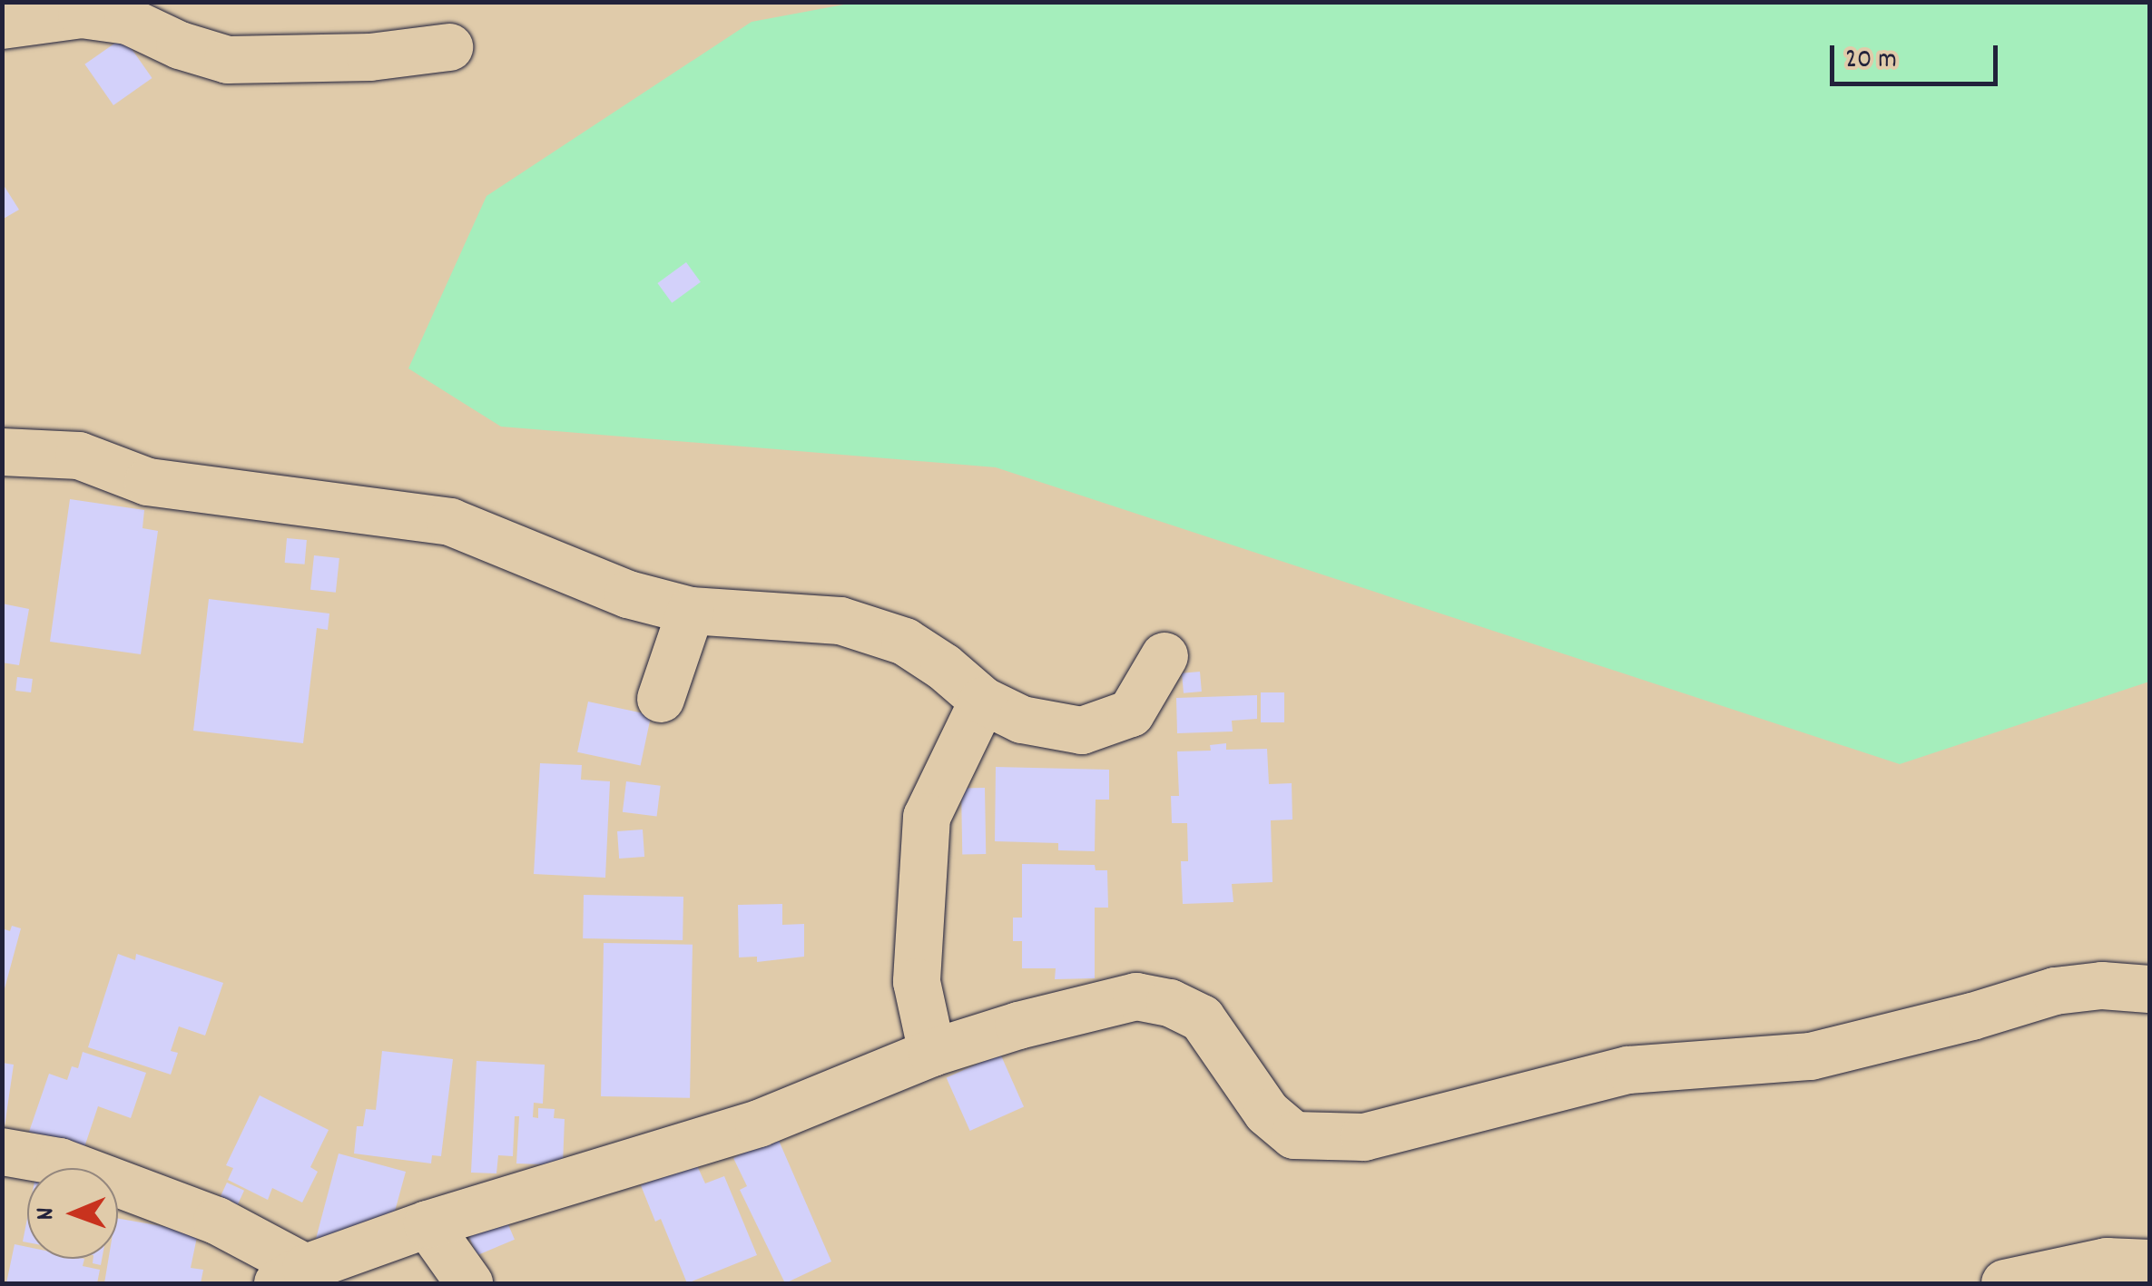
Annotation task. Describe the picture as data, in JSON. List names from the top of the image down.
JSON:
{
  "scale_bar": "20 m",
  "north": "left"
}
